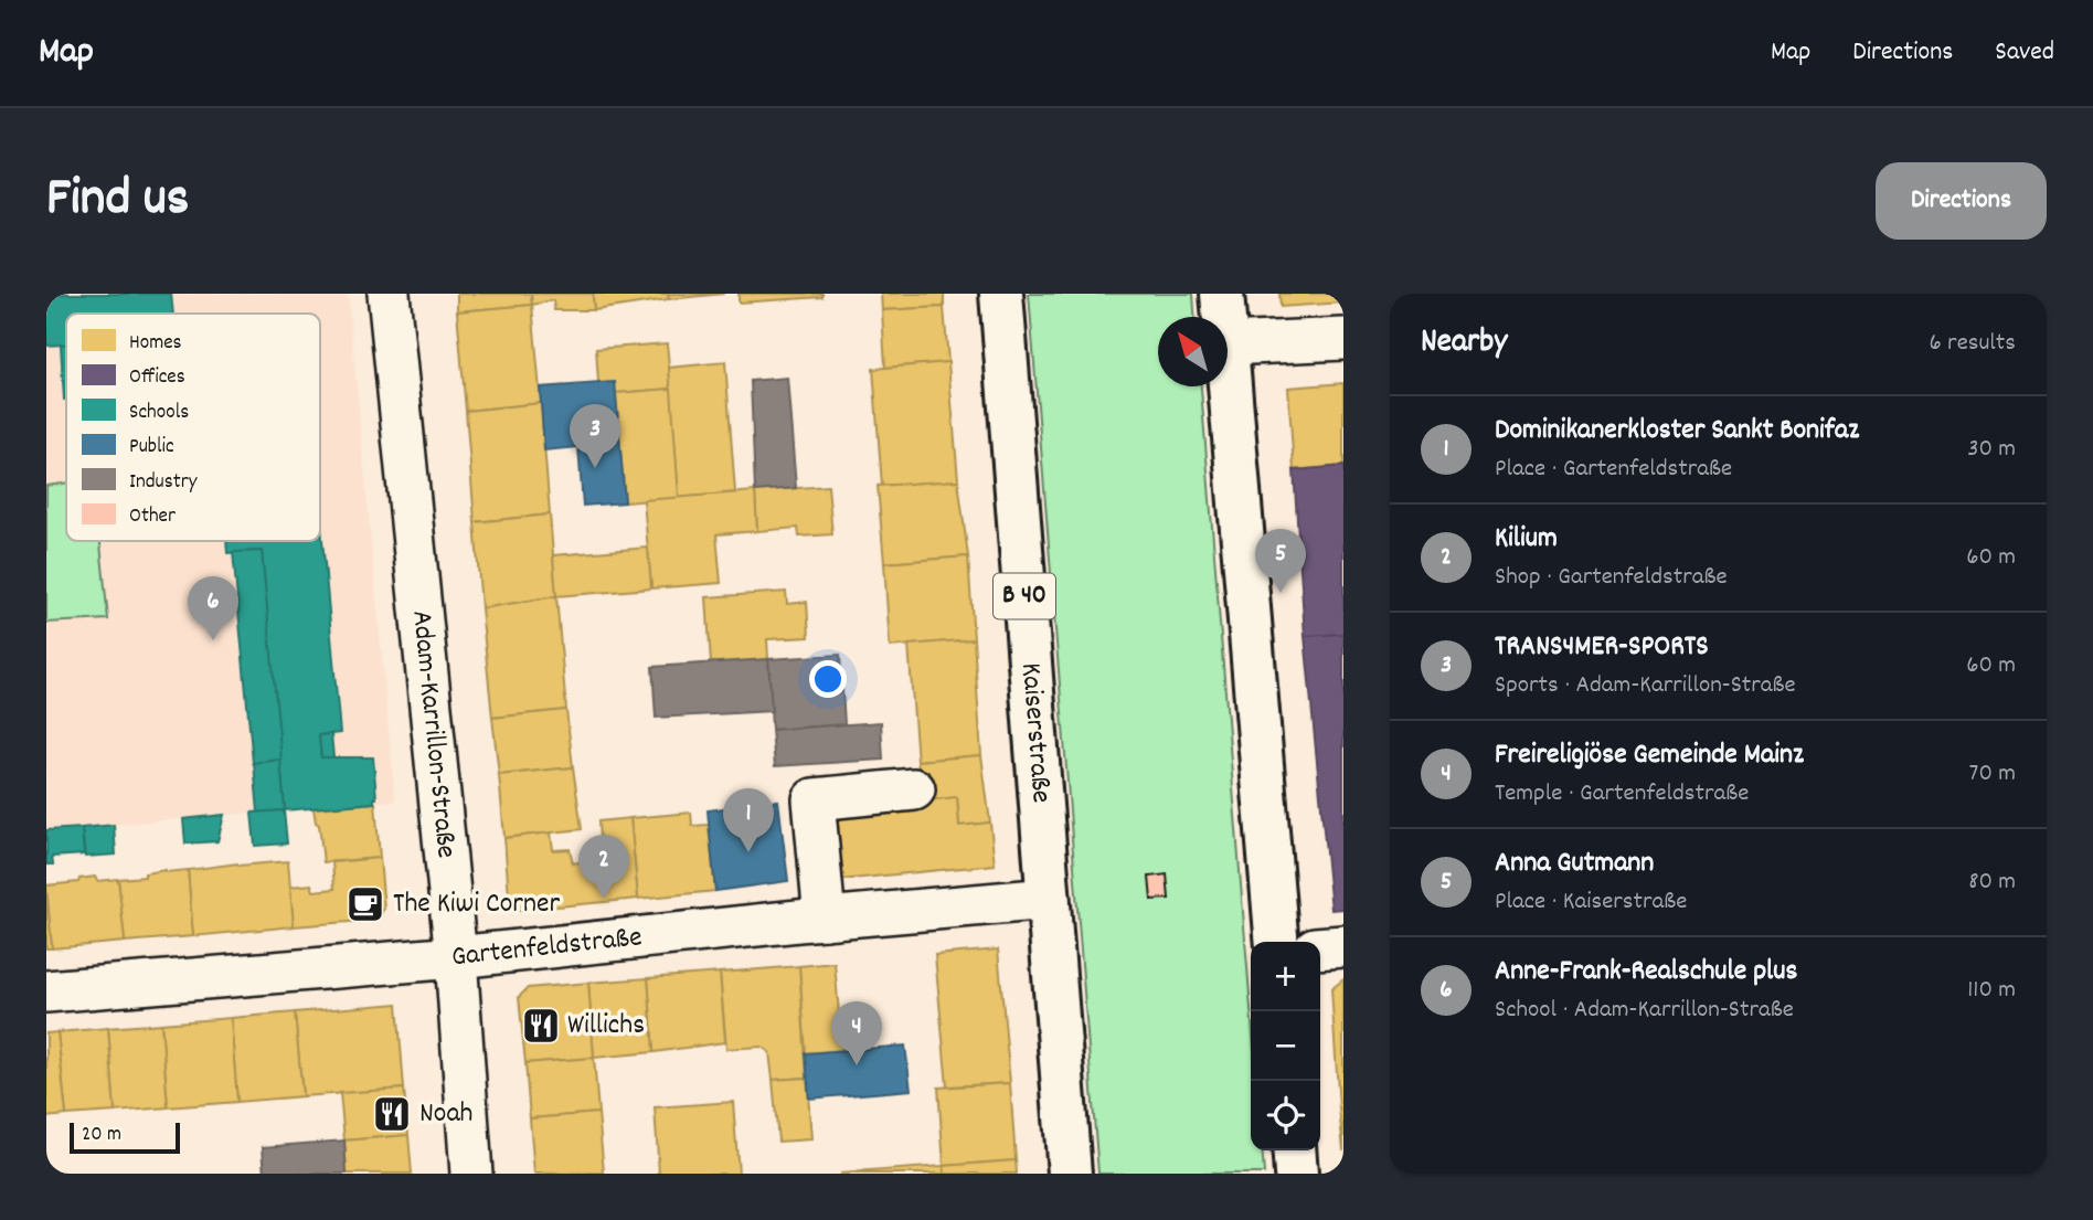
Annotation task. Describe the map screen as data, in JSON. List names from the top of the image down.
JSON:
{
  "streets": {
    "main road": ["B 40", "Kaiserstraße"],
    "street": ["Adam-Karrillon-Straße", "Gartenfeldstraße"]
  },
  "crossings": [
    ["Adam-Karrillon-Straße", "Gartenfeldstraße"],
    ["Kaiserstraße", "Gartenfeldstraße"]
  ],
  "places": {
    "cafe": ["The Kiwi Corner"],
    "restaurant": ["Willichs", "Noah"]
  },
  "legend": [
    "Homes",
    "Offices",
    "Schools",
    "Public",
    "Industry",
    "Other"
  ],
  "scale_bar": "20 m",
  "north": "top left",
  "page": {
    "header": "Map",
    "nav": ["Map", "Directions", "Saved"],
    "title": "Find us",
    "buttons": "Directions",
    "heading": ["Nearby", "6 results"],
    "list": [
      {
        "mark": "1",
        "name": "Dominikanerkloster Sankt Bonifaz",
        "note": "Place · Gartenfeldstraße",
        "value": "30 m"
      },
      {
        "mark": "2",
        "name": "Kilium",
        "note": "Shop · Gartenfeldstraße",
        "value": "60 m"
      },
      {
        "mark": "3",
        "name": "TRANS4MER-SPORTS",
        "note": "Sports · Adam-Karrillon-Straße",
        "value": "60 m"
      },
      {
        "mark": "4",
        "name": "Freireligiöse Gemeinde Mainz",
        "note": "Temple · Gartenfeldstraße",
        "value": "70 m"
      },
      {
        "mark": "5",
        "name": "Anna Gutmann",
        "note": "Place · Kaiserstraße",
        "value": "80 m"
      },
      {
        "mark": "6",
        "name": "Anne-Frank-Realschule plus",
        "note": "School · Adam-Karrillon-Straße",
        "value": "110 m"
      }
    ],
    "pins": [
      "3",
      "5",
      "6",
      "1",
      "2",
      "4"
    ],
    "map_buttons": ["+", "−"],
    "scale": "20 m"
  }
}
